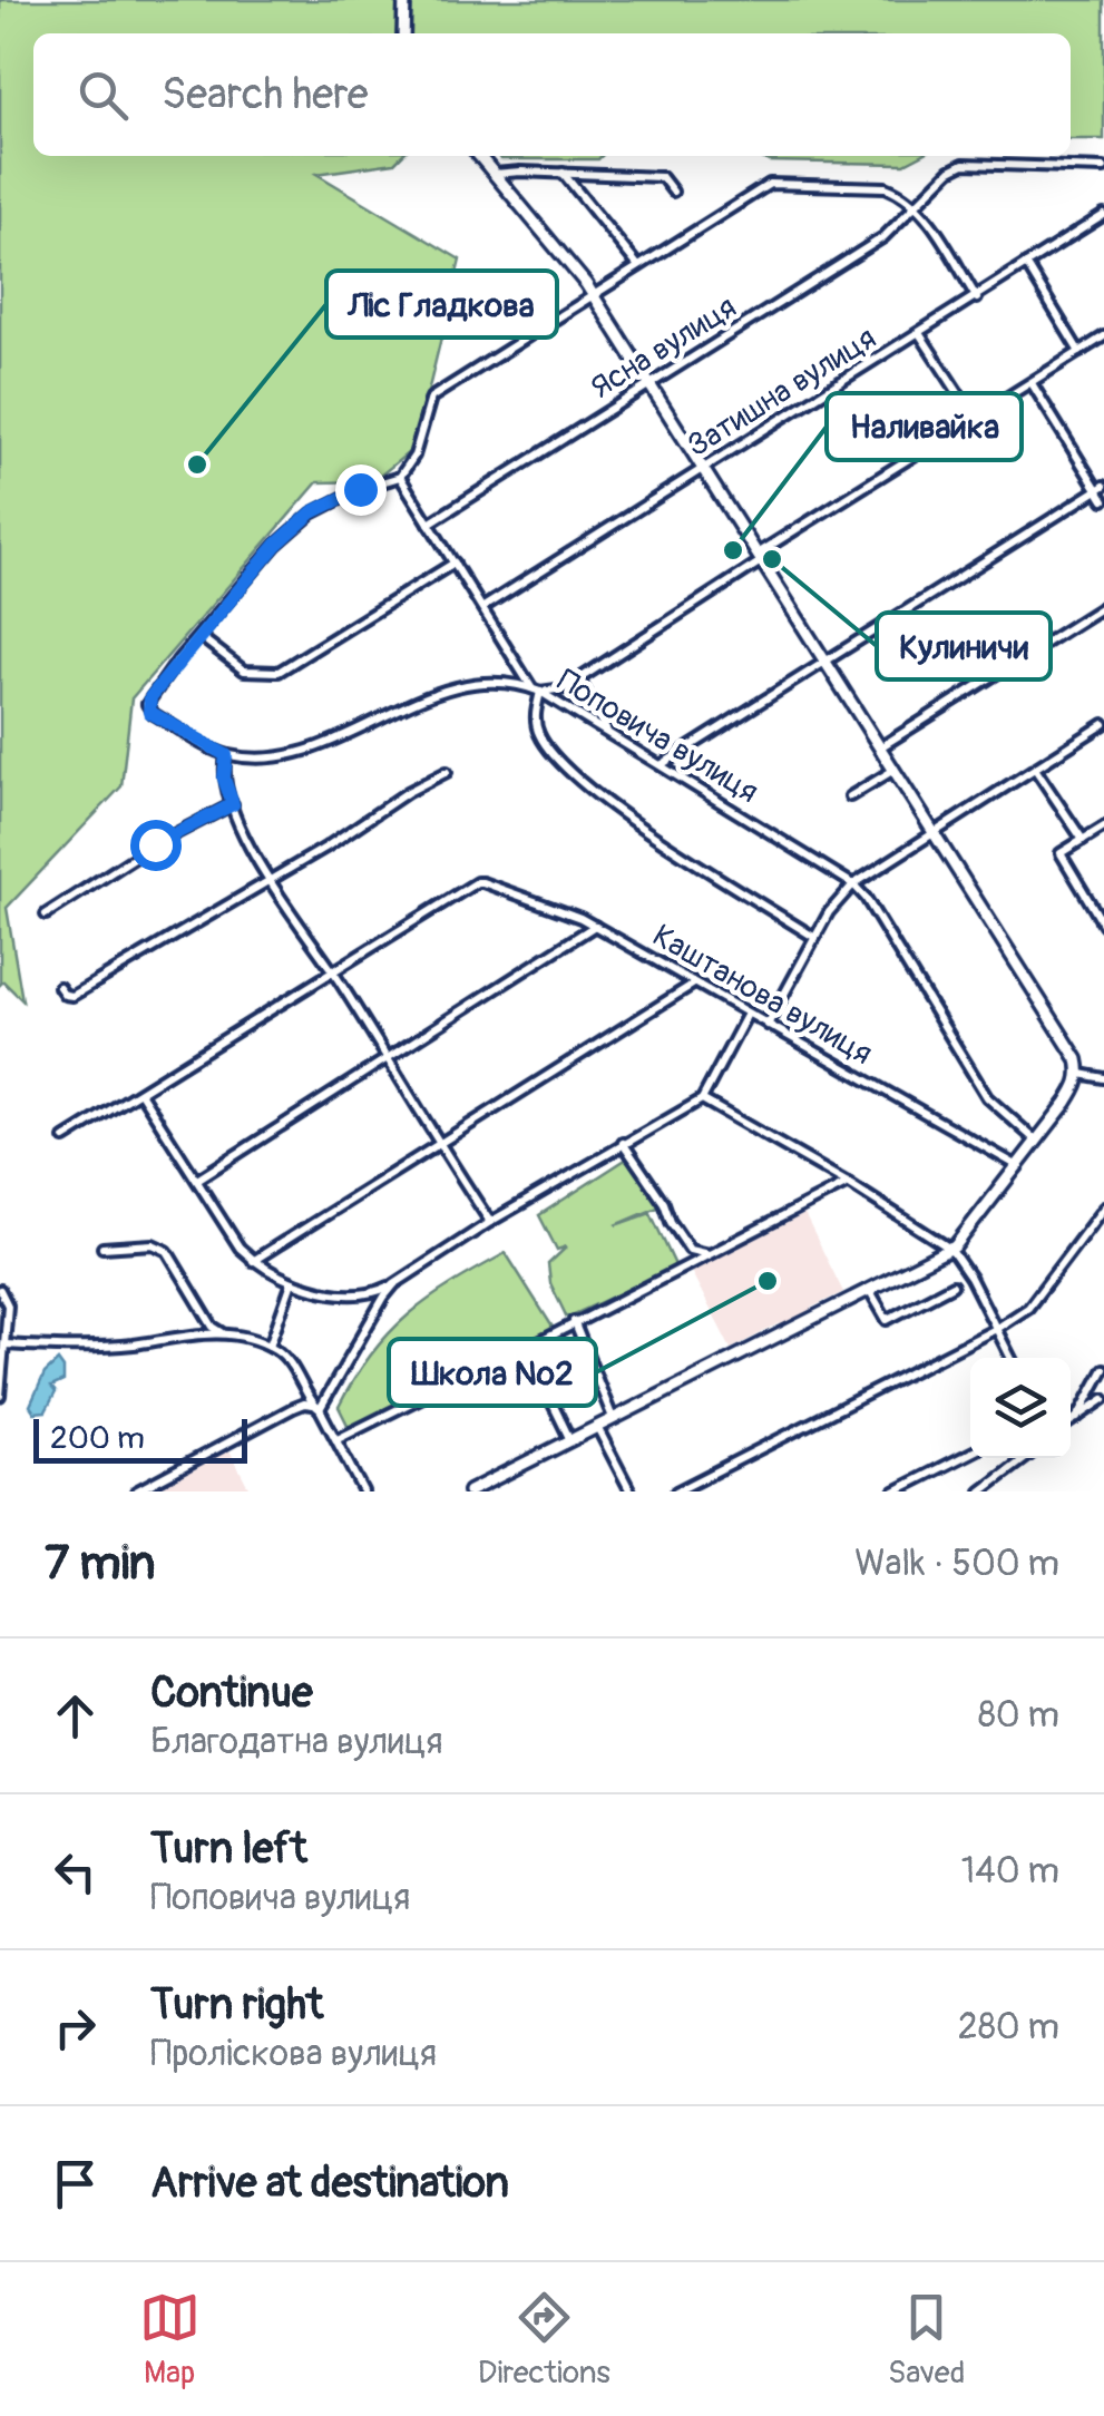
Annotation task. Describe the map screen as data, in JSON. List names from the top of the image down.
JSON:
{
  "streets": {
    "street": [
      "Ясна вулиця",
      "Затишна вулиця",
      "Поповича вулиця",
      "Каштанова вулиця"
    ]
  },
  "places": [
    "Ліс Гладкова",
    "Наливайка",
    "Кулиничи",
    "Школа №2"
  ],
  "scale_bar": "200 m",
  "page": {
    "search": "Search here",
    "scale": "200 m",
    "heading": ["7 min", "Walk · 500 m"],
    "list": [
      ["Continue", "Благодатна вулиця", "80 m"],
      ["Turn left", "Поповича вулиця", "140 m"],
      ["Turn right", "Проліскова вулиця", "280 m"],
      "Arrive at destination"
    ],
    "nav": ["Map", "Directions", "Saved"]
  }
}
